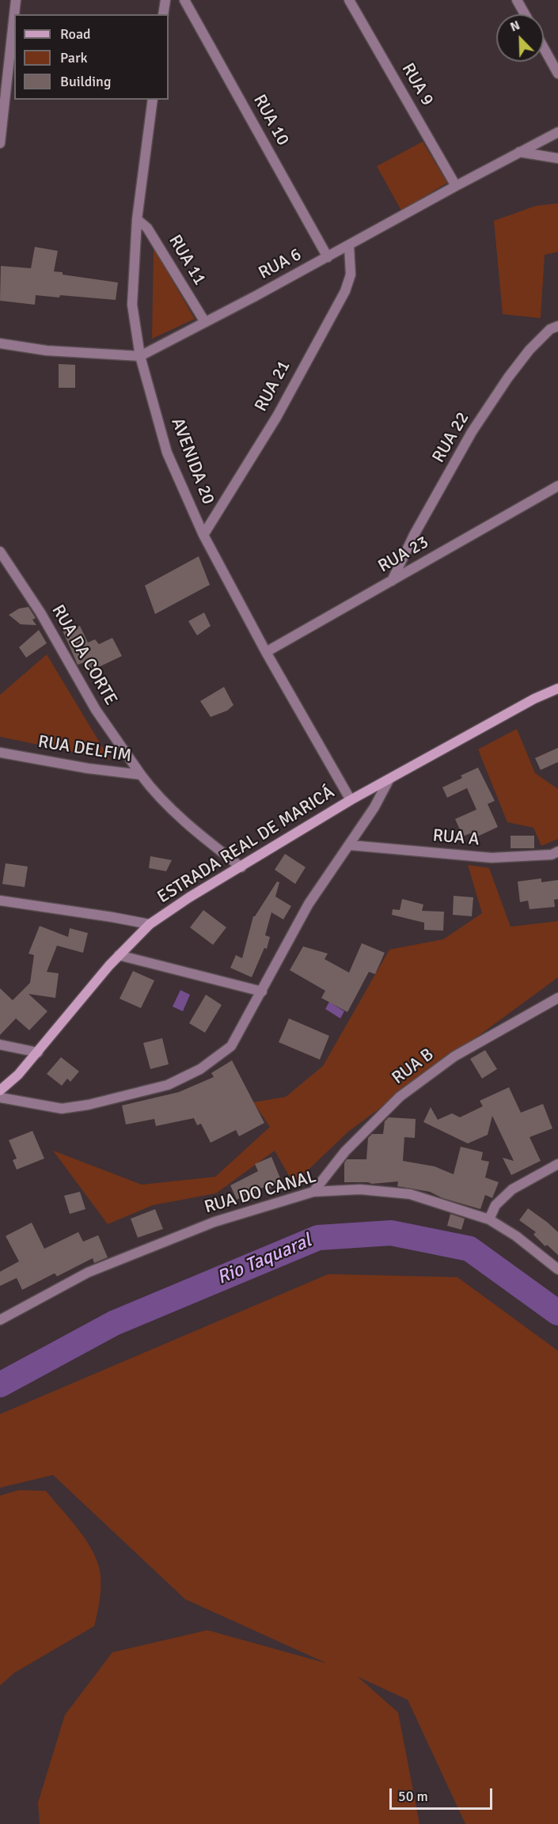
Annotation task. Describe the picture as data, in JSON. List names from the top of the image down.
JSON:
{
  "streets": {
    "main road": ["ESTRADA REAL DE MARICÁ"],
    "street": [
      "RUA 9",
      "RUA 10",
      "RUA 11",
      "RUA 6",
      "RUA 21",
      "RUA 22",
      "AVENIDA 20",
      "RUA 23",
      "RUA DA CORTE",
      "RUA DELFIM",
      "RUA A",
      "RUA B",
      "RUA DO CANAL"
    ]
  },
  "crossings": [
    ["RUA 9", "RUA 6"],
    ["RUA 10", "RUA 6"],
    ["RUA 11", "RUA 6"],
    ["RUA 11", "AVENIDA 20"],
    ["RUA 6", "RUA 21"],
    ["RUA 6", "AVENIDA 20"],
    ["RUA 21", "AVENIDA 20"],
    ["RUA 22", "RUA 23"],
    ["AVENIDA 20", "RUA 23"],
    ["AVENIDA 20", "ESTRADA REAL DE MARICÁ"],
    ["RUA DA CORTE", "RUA DELFIM"],
    ["RUA DELFIM", "ESTRADA REAL DE MARICÁ"],
    ["RUA B", "RUA DO CANAL"]
  ],
  "water": ["Rio Taquaral"],
  "legend": ["Road", "Park", "Building"],
  "scale_bar": "50 m",
  "north": "top left"
}
